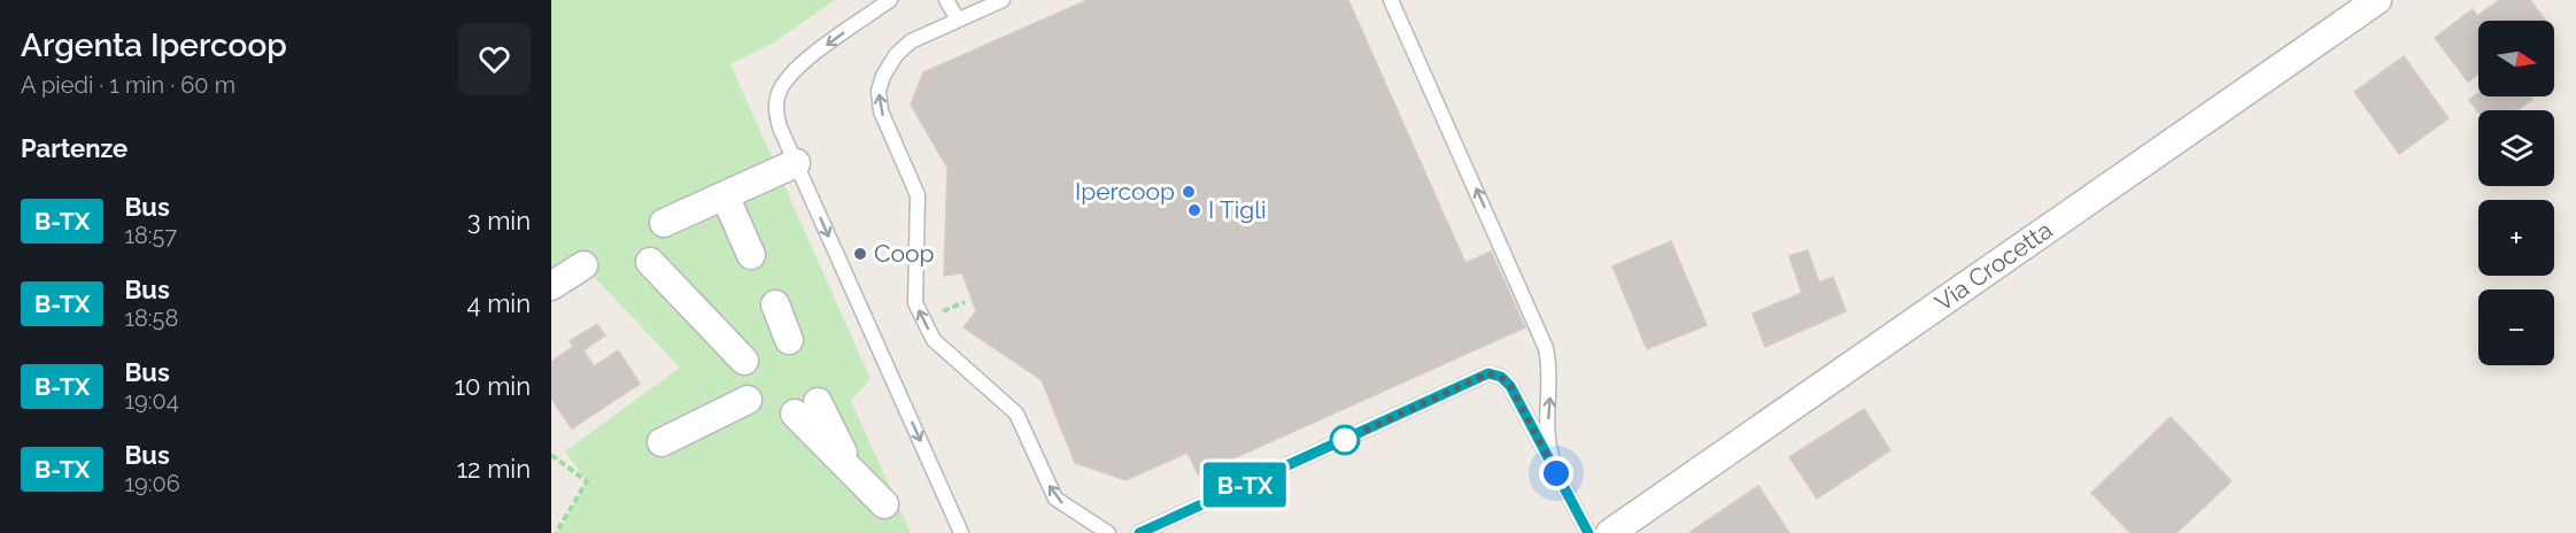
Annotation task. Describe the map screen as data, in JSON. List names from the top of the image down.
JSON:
{
  "streets": {
    "street": ["Via Crocetta"]
  },
  "places": ["Ipercoop", "I Tigli", "Coop"],
  "lines": ["bus line B-TX"],
  "north": "right",
  "page": {
    "heading": [
      ["Argenta Ipercoop", "A piedi · 1 min · 60 m"],
      "Partenze"
    ],
    "on_map": "B-TX",
    "map_buttons": ["+", "−"],
    "list": [
      {
        "mark": "B-TX",
        "name": "Bus",
        "note": "18:57",
        "value": "3 min"
      },
      {
        "mark": "B-TX",
        "name": "Bus",
        "note": "18:58",
        "value": "4 min"
      },
      {
        "mark": "B-TX",
        "name": "Bus",
        "note": "19:04",
        "value": "10 min"
      },
      {
        "mark": "B-TX",
        "name": "Bus",
        "note": "19:06",
        "value": "12 min"
      }
    ]
  }
}
